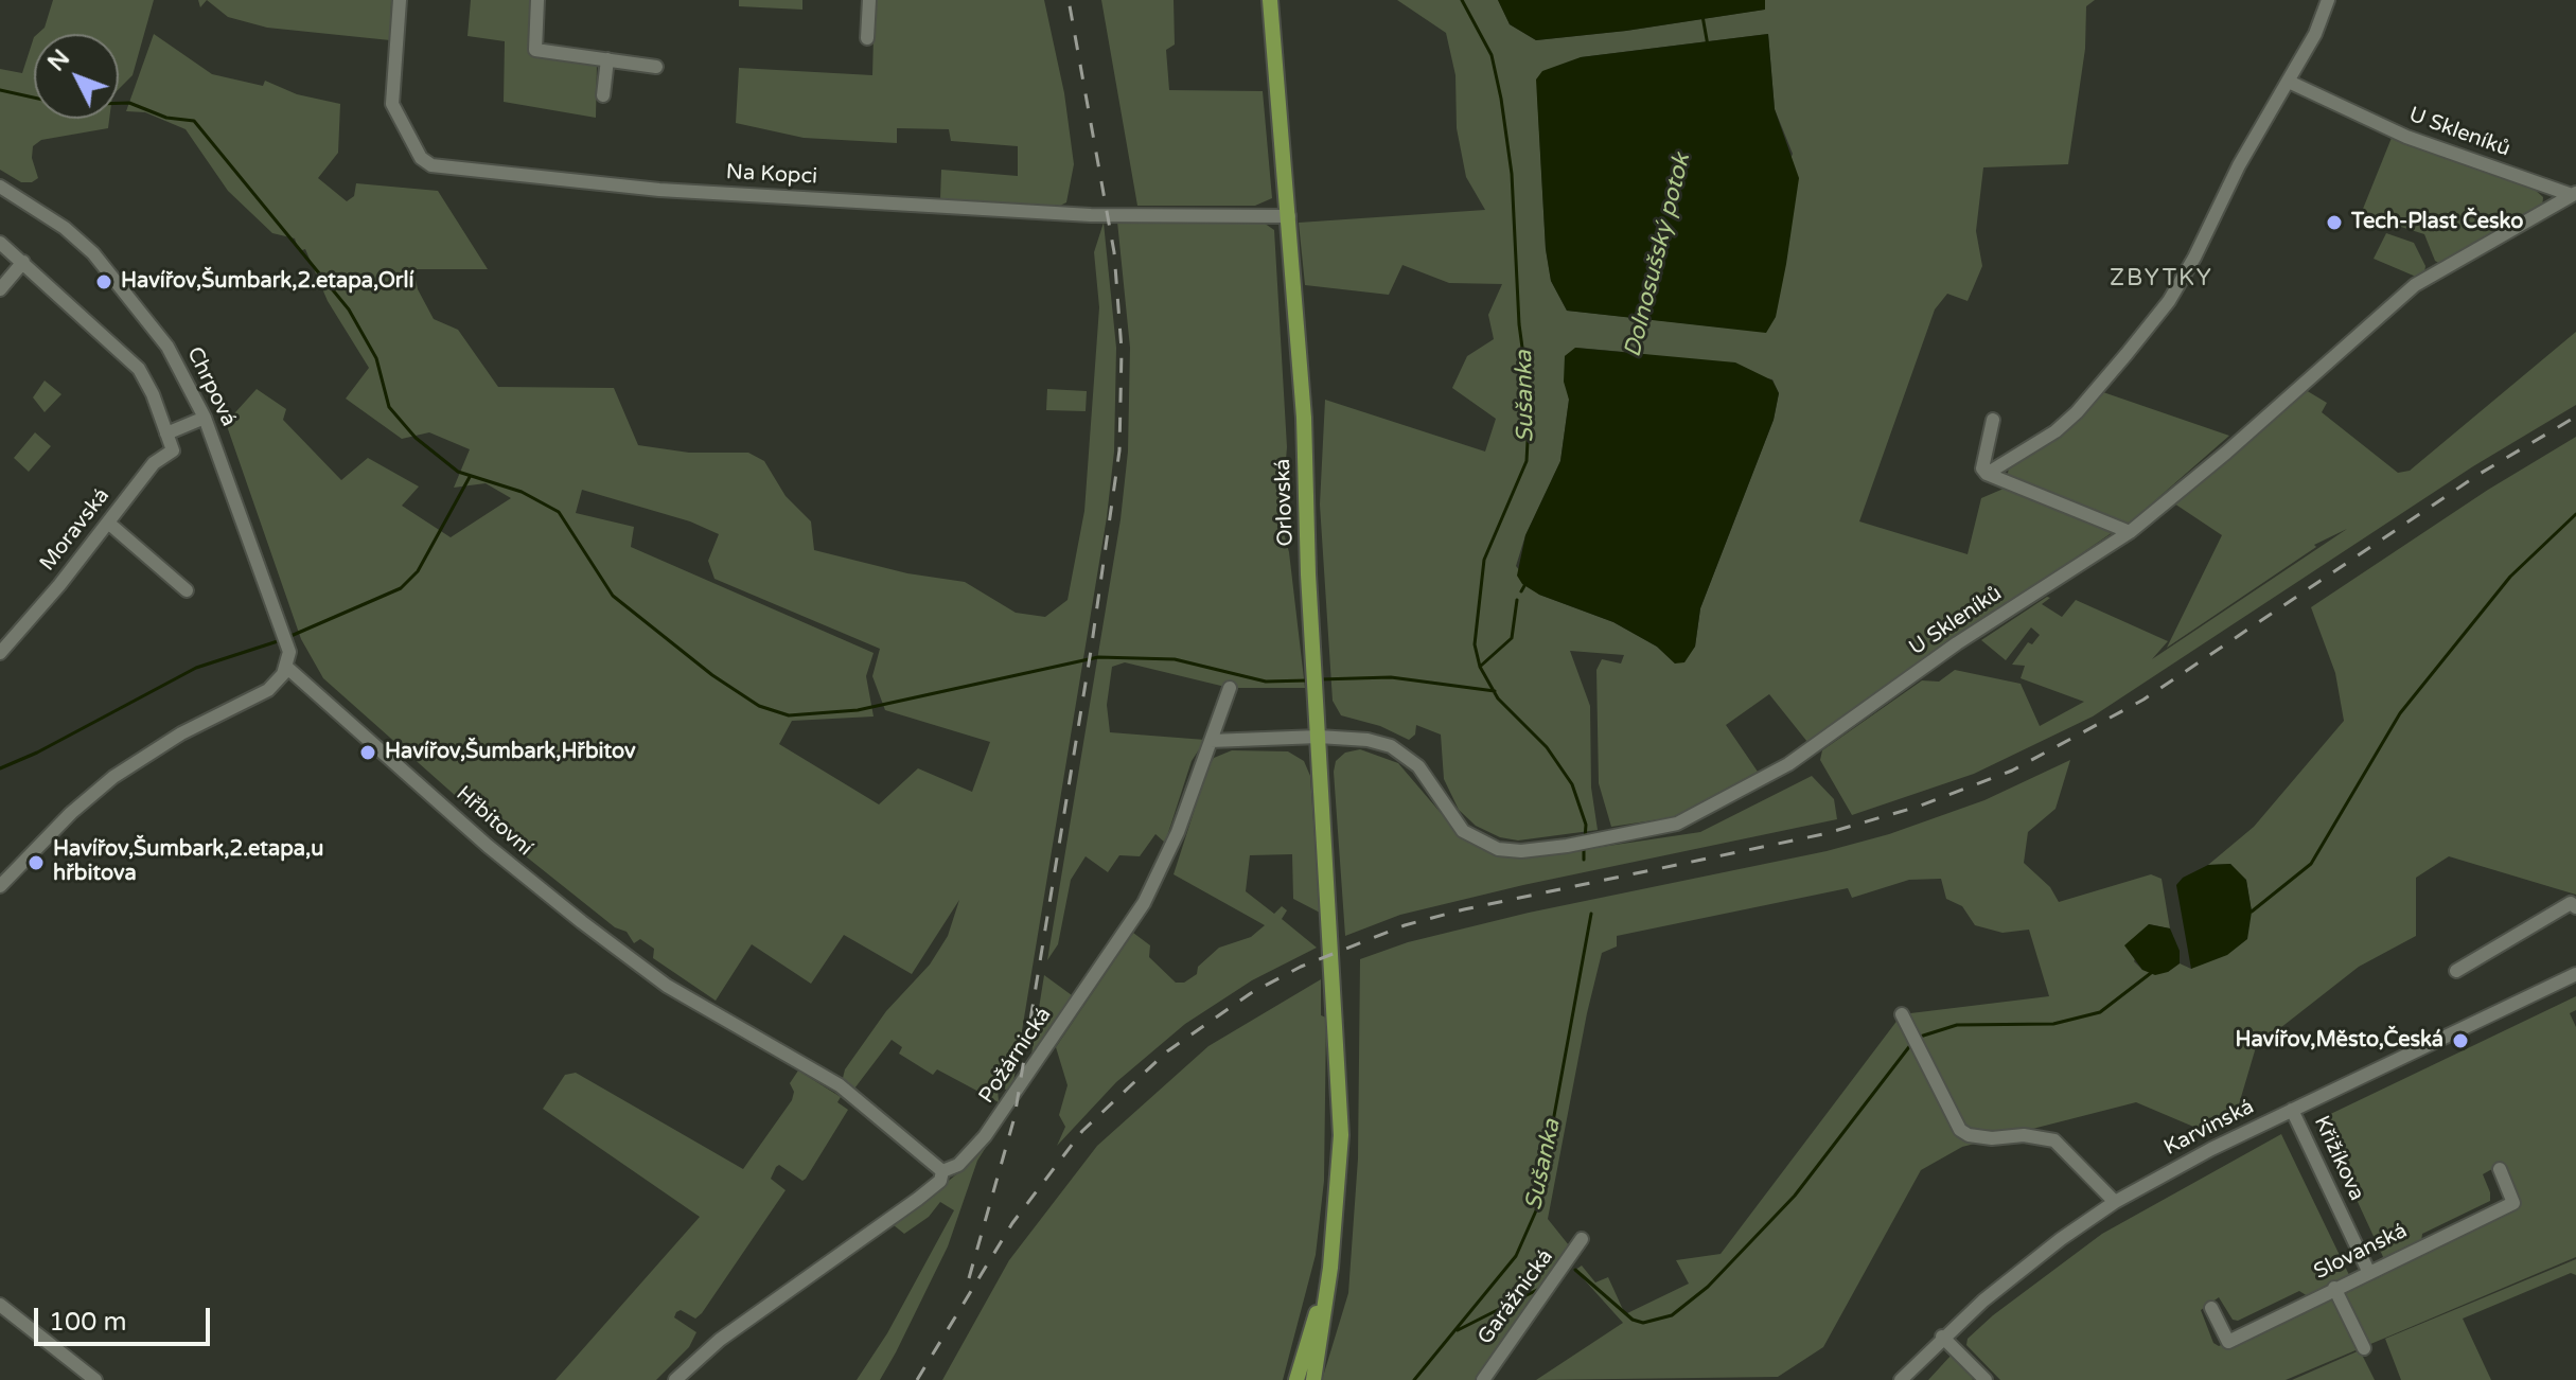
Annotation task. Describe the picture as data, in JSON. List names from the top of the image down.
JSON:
{
  "streets": {
    "main road": ["Orlovská"],
    "street": [
      "U Skleníků",
      "Na Kopci",
      "Chrpová",
      "Moravská",
      "Hřbitovní",
      "Požárnická",
      "Karvinská",
      "Křižíkova",
      "Slovanská",
      "Garážnická"
    ]
  },
  "crossings": [
    ["U Skleníků", "Orlovská"],
    ["Na Kopci", "Orlovská"],
    ["Chrpová", "Hřbitovní"],
    ["Hřbitovní", "Požárnická"],
    ["Karvinská", "Křižíkova"],
    ["Křižíkova", "Slovanská"]
  ],
  "districts": ["ZBYTKY"],
  "water": ["Dolnosušský potok", "Sušanka"],
  "places": [
    "Tech-Plast Česko",
    "Havířov,Šumbark,2.etapa,Orlí",
    "Havířov,Šumbark,Hřbitov",
    "Havířov,Šumbark,2.etapa,u hřbitova",
    "Havířov,Město,Česká"
  ],
  "scale_bar": "100 m",
  "north": "top left"
}
